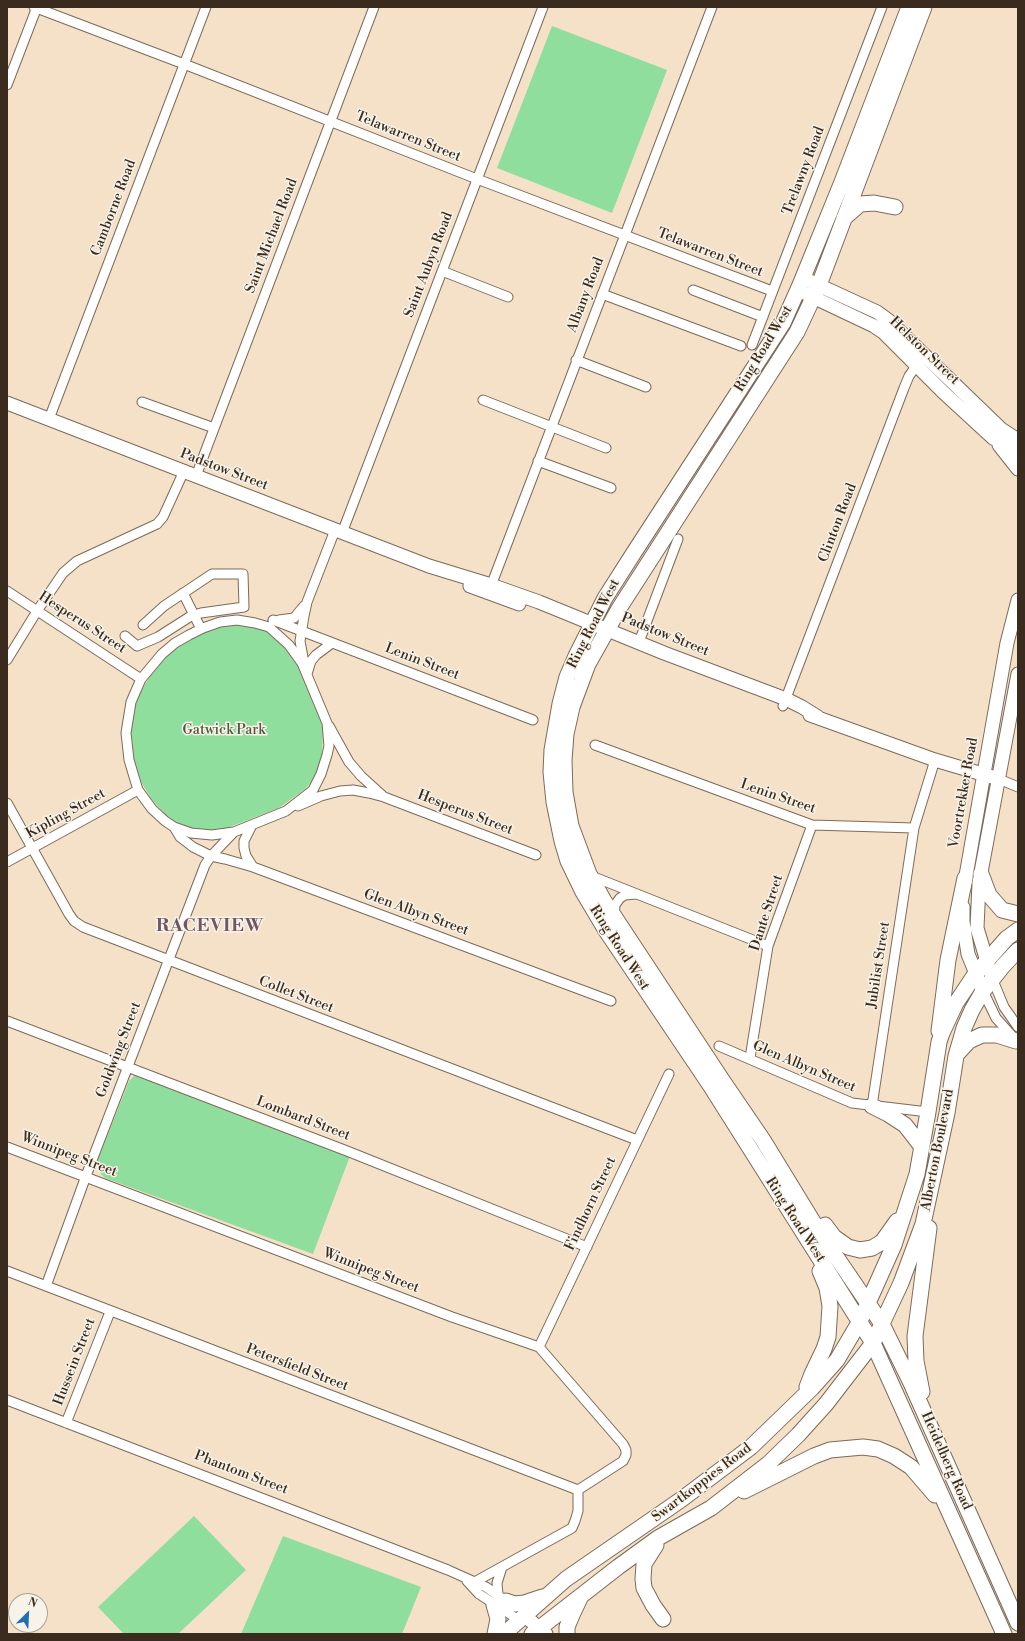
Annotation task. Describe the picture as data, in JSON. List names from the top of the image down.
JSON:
{
  "streets": {
    "main road": [
      "Ring Road West",
      "Alberton Boulevard",
      "Heidelberg Road",
      "Swartkoppies Road"
    ],
    "street": [
      "Telawarren Street",
      "Trelawny Road",
      "Camborne Road",
      "Saint Michael Road",
      "Saint Aubyn Road",
      "Albany Road",
      "Helston Street",
      "Padstow Street",
      "Clinton Road",
      "Hesperus Street",
      "Lenin Street",
      "Voortrekker Road",
      "Kipling Street",
      "Glen Albyn Street",
      "Dante Street",
      "Jubilist Street",
      "Collet Street",
      "Goldwing Street",
      "Lombard Street",
      "Winnipeg Street",
      "Findhorn Street",
      "Hussein Street",
      "Petersfield Street",
      "Phantom Street"
    ]
  },
  "crossings": [
    ["Telawarren Street", "Trelawny Road"],
    ["Telawarren Street", "Camborne Road"],
    ["Telawarren Street", "Saint Michael Road"],
    ["Telawarren Street", "Saint Aubyn Road"],
    ["Telawarren Street", "Albany Road"],
    ["Camborne Road", "Padstow Street"],
    ["Saint Michael Road", "Padstow Street"],
    ["Saint Aubyn Road", "Padstow Street"],
    ["Albany Road", "Padstow Street"],
    ["Ring Road West", "Helston Street"],
    ["Ring Road West", "Padstow Street"],
    ["Ring Road West", "Alberton Boulevard"],
    ["Ring Road West", "Heidelberg Road"],
    ["Ring Road West", "Swartkoppies Road"],
    ["Helston Street", "Clinton Road"],
    ["Padstow Street", "Clinton Road"],
    ["Padstow Street", "Voortrekker Road"],
    ["Hesperus Street", "Goldwing Street"],
    ["Lenin Street", "Dante Street"],
    ["Lenin Street", "Jubilist Street"],
    ["Voortrekker Road", "Alberton Boulevard"],
    ["Kipling Street", "Collet Street"],
    ["Glen Albyn Street", "Dante Street"],
    ["Glen Albyn Street", "Jubilist Street"],
    ["Glen Albyn Street", "Goldwing Street"],
    ["Glen Albyn Street", "Alberton Boulevard"],
    ["Collet Street", "Goldwing Street"],
    ["Collet Street", "Findhorn Street"],
    ["Goldwing Street", "Lombard Street"],
    ["Goldwing Street", "Winnipeg Street"],
    ["Goldwing Street", "Petersfield Street"],
    ["Lombard Street", "Findhorn Street"],
    ["Alberton Boulevard", "Heidelberg Road"],
    ["Alberton Boulevard", "Swartkoppies Road"],
    ["Winnipeg Street", "Findhorn Street"],
    ["Hussein Street", "Petersfield Street"],
    ["Hussein Street", "Phantom Street"],
    ["Heidelberg Road", "Swartkoppies Road"],
    ["Phantom Street", "Swartkoppies Road"]
  ],
  "districts": ["RACEVIEW"],
  "parks": ["Gatwick Park"],
  "north": "top right"
}
